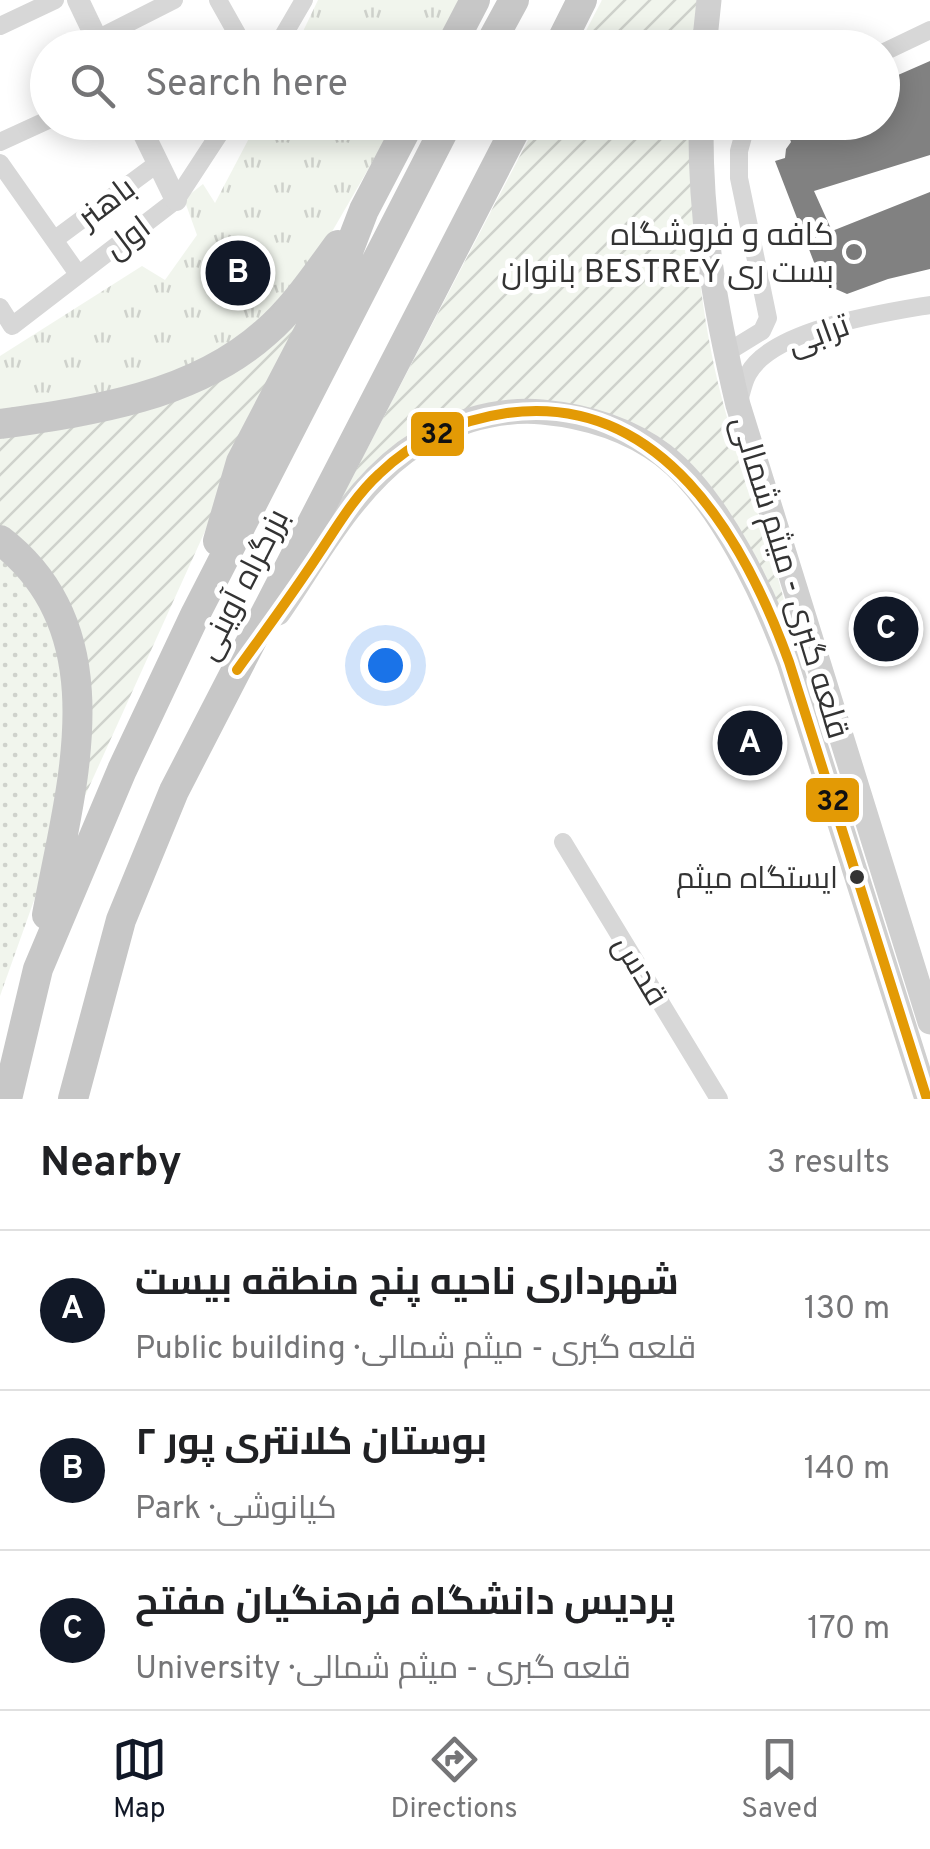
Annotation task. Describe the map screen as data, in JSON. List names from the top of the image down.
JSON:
{
  "streets": {
    "highway": ["بزرگراه آوینی"],
    "main road": ["قلعه گبری - میثم شمالی"],
    "street": [
      "باهنر",
      "اول",
      "ترابی",
      "قدس"
    ]
  },
  "crossings": [
    ["ترابی", "قلعه گبری - میثم شمالی"],
    ["قلعه گبری - میثم شمالی", "بزرگراه آوینی"]
  ],
  "places": ["کافه و فروشگاه بانوان BESTREY بست ری", "ایستگاه میثم"],
  "lines": ["transit line 32"],
  "page": {
    "search": "Search here",
    "pins": ["B", "C", "A"],
    "heading": ["Nearby", "3 results"],
    "list": [
      {
        "mark": "A",
        "name": "شهرداری ناحیه پنج منطقه بیست",
        "note": "Public building · قلعه گبری - میثم شمالی",
        "value": "130 m"
      },
      {
        "mark": "B",
        "name": "بوستان کلانتری پور ۲",
        "note": "Park · کیانوشی",
        "value": "140 m"
      },
      {
        "mark": "C",
        "name": "پردیس دانشگاه فرهنگیان مفتح",
        "note": "University · قلعه گبری - میثم شمالی",
        "value": "170 m"
      }
    ],
    "nav": ["Map", "Directions", "Saved"]
  }
}
